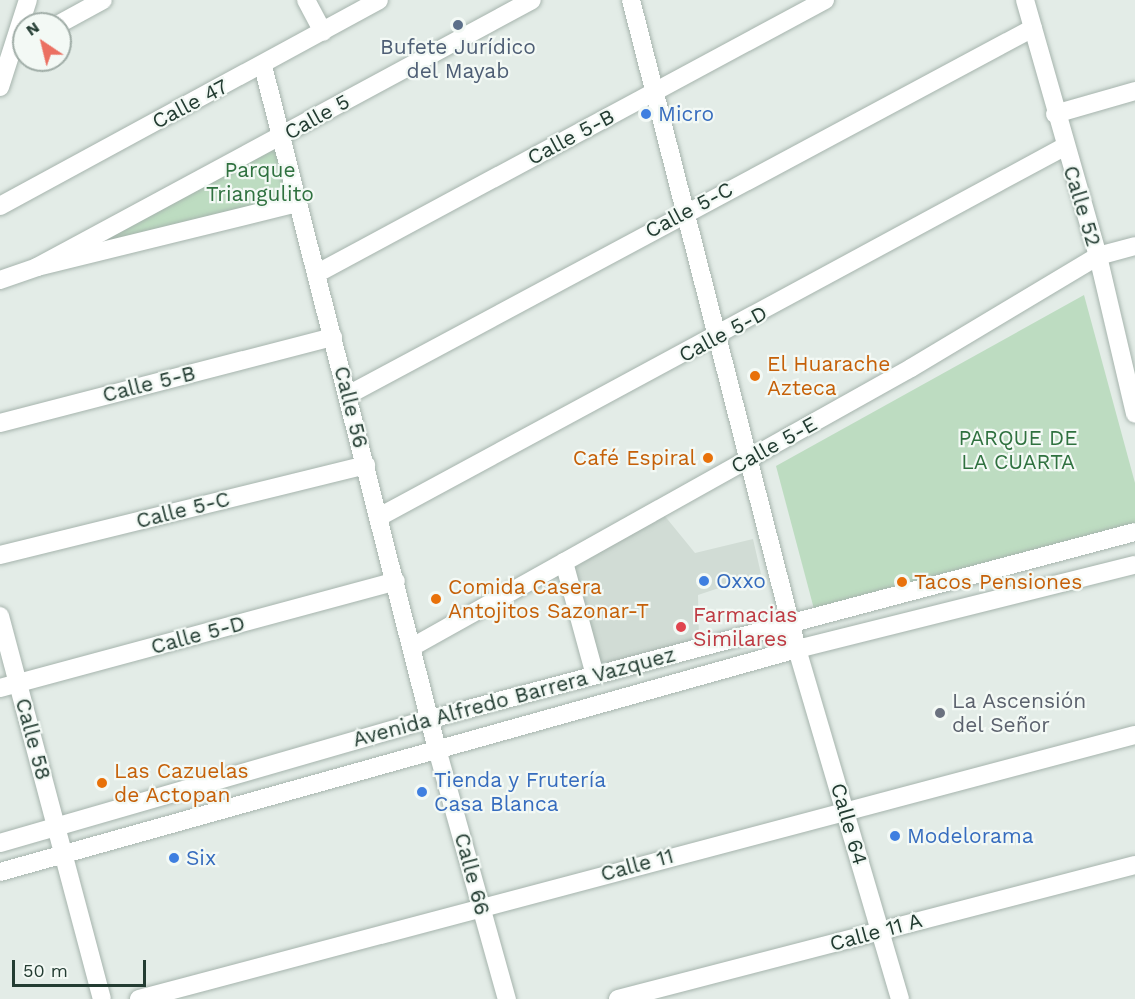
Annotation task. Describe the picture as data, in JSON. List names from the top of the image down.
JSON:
{
  "streets": {
    "street": [
      "Calle 47",
      "Calle 5",
      "Calle 5-B",
      "Calle 52",
      "Calle 5-C",
      "Calle 5-D",
      "Calle 56",
      "Calle 5-E",
      "Avenida Alfredo Barrera Vazquez",
      "Calle 58",
      "Calle 64",
      "Calle 11",
      "Calle 66",
      "Calle 11 A"
    ]
  },
  "crossings": [
    ["Calle 47", "Calle 56"],
    ["Calle 5", "Calle 56"],
    ["Calle 5-B", "Calle 56"],
    ["Calle 5-B", "Calle 64"],
    ["Calle 52", "Calle 5-C"],
    ["Calle 52", "Calle 5-D"],
    ["Calle 52", "Calle 5-E"],
    ["Calle 5-C", "Calle 56"],
    ["Calle 5-C", "Calle 64"],
    ["Calle 5-D", "Calle 56"],
    ["Calle 5-D", "Calle 58"],
    ["Calle 5-D", "Calle 64"],
    ["Calle 56", "Calle 5-E"],
    ["Calle 56", "Avenida Alfredo Barrera Vazquez"],
    ["Calle 56", "Calle 66"],
    ["Calle 5-E", "Calle 64"],
    ["Avenida Alfredo Barrera Vazquez", "Calle 58"],
    ["Avenida Alfredo Barrera Vazquez", "Calle 64"],
    ["Avenida Alfredo Barrera Vazquez", "Calle 66"],
    ["Calle 64", "Calle 11"],
    ["Calle 64", "Calle 11 A"],
    ["Calle 11", "Calle 66"]
  ],
  "parks": ["Parque Triangulito", "PARQUE DE LA CUARTA"],
  "places": [
    "Bufete Jurídico del Mayab",
    "Micro",
    "El Huarache Azteca",
    "Café Espiral",
    "Oxxo",
    "Tacos Pensiones",
    "Comida Casera Antojitos Sazonar-T",
    "Farmacias Similares",
    "La Ascensión del Señor",
    "Las Cazuelas de Actopan",
    "Tienda y Frutería Casa Blanca",
    "Modelorama",
    "Six"
  ],
  "scale_bar": "50 m",
  "north": "top left"
}
